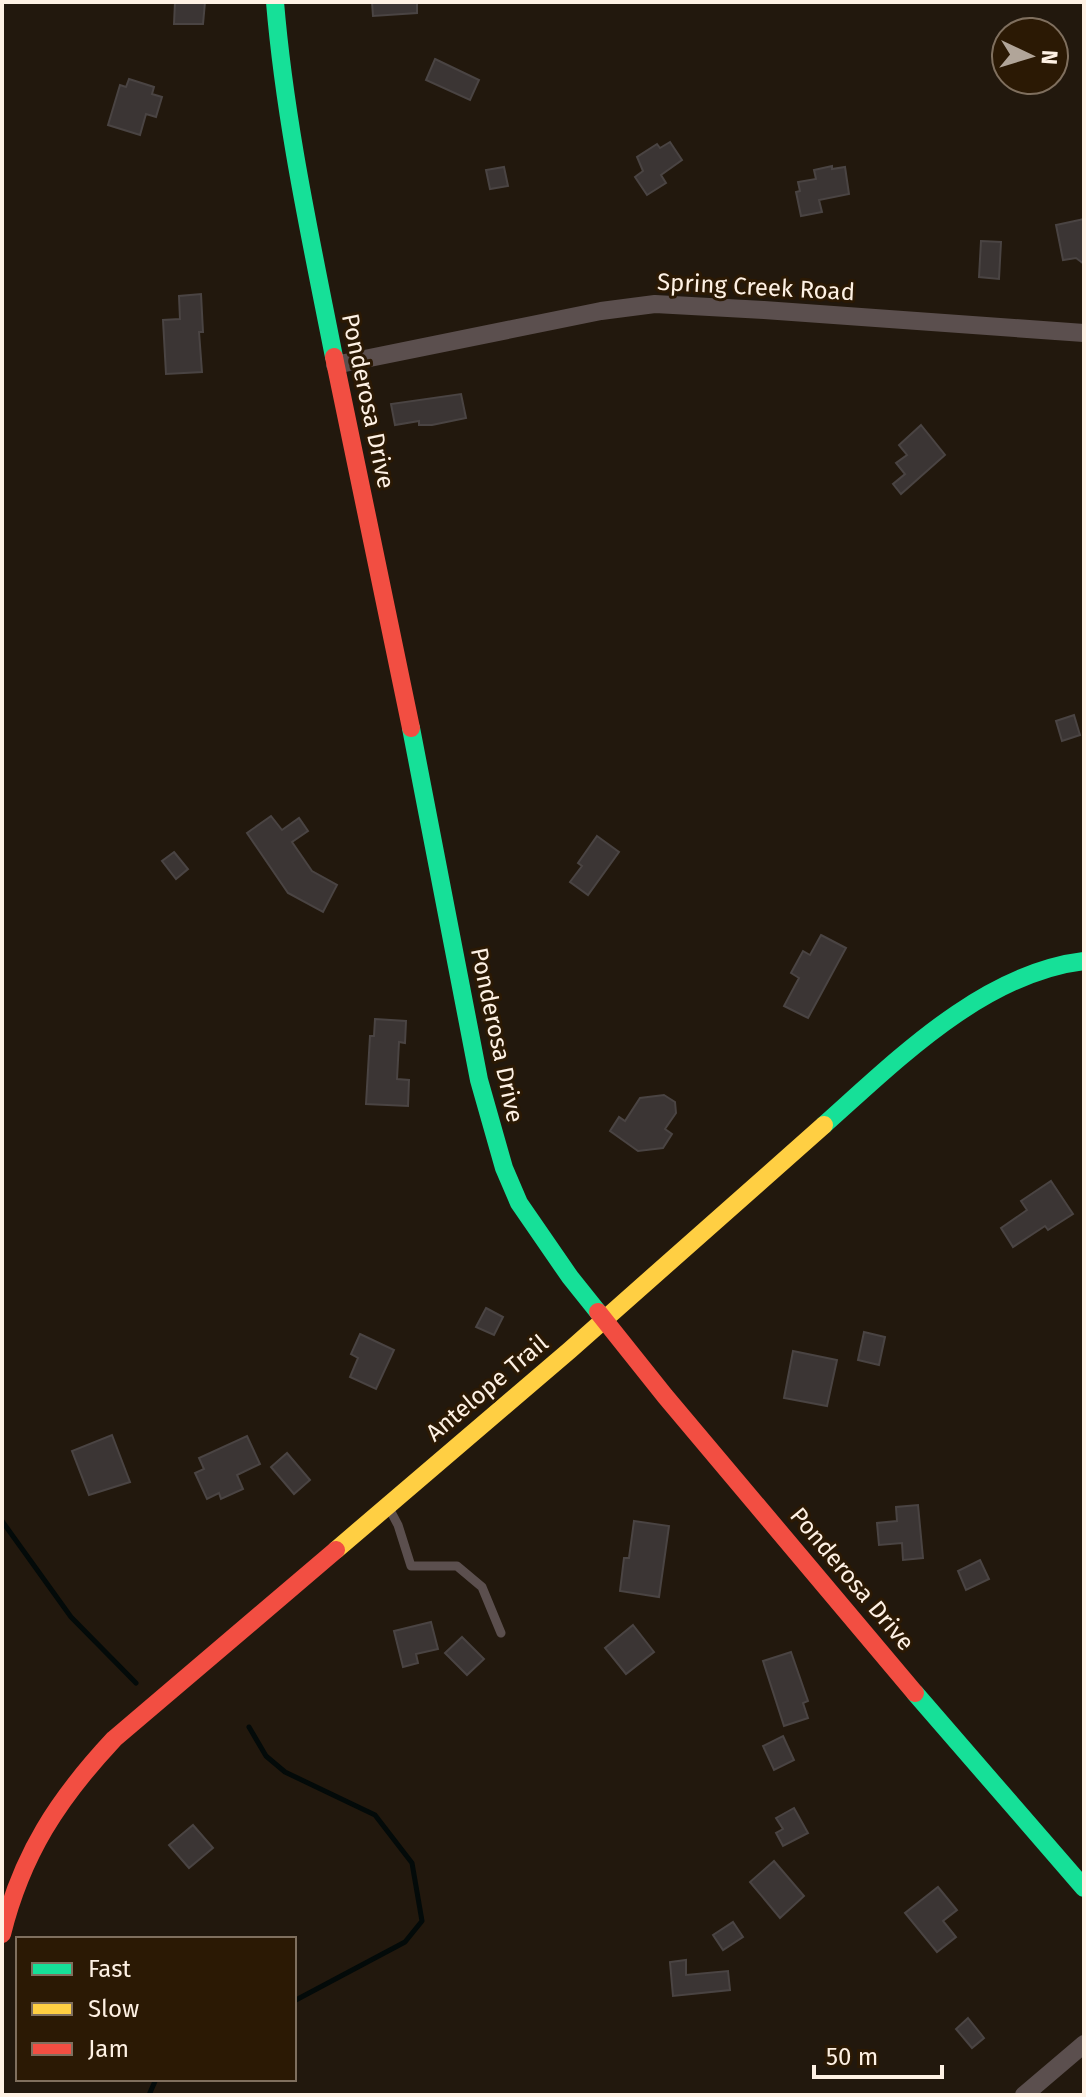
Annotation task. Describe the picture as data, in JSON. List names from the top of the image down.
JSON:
{
  "streets": {
    "street": ["Spring Creek Road", "Ponderosa Drive", "Antelope Trail"]
  },
  "crossings": [
    ["Spring Creek Road", "Ponderosa Drive"],
    ["Ponderosa Drive", "Antelope Trail"]
  ],
  "legend": ["Fast", "Slow", "Jam"],
  "scale_bar": "50 m",
  "north": "right"
}
